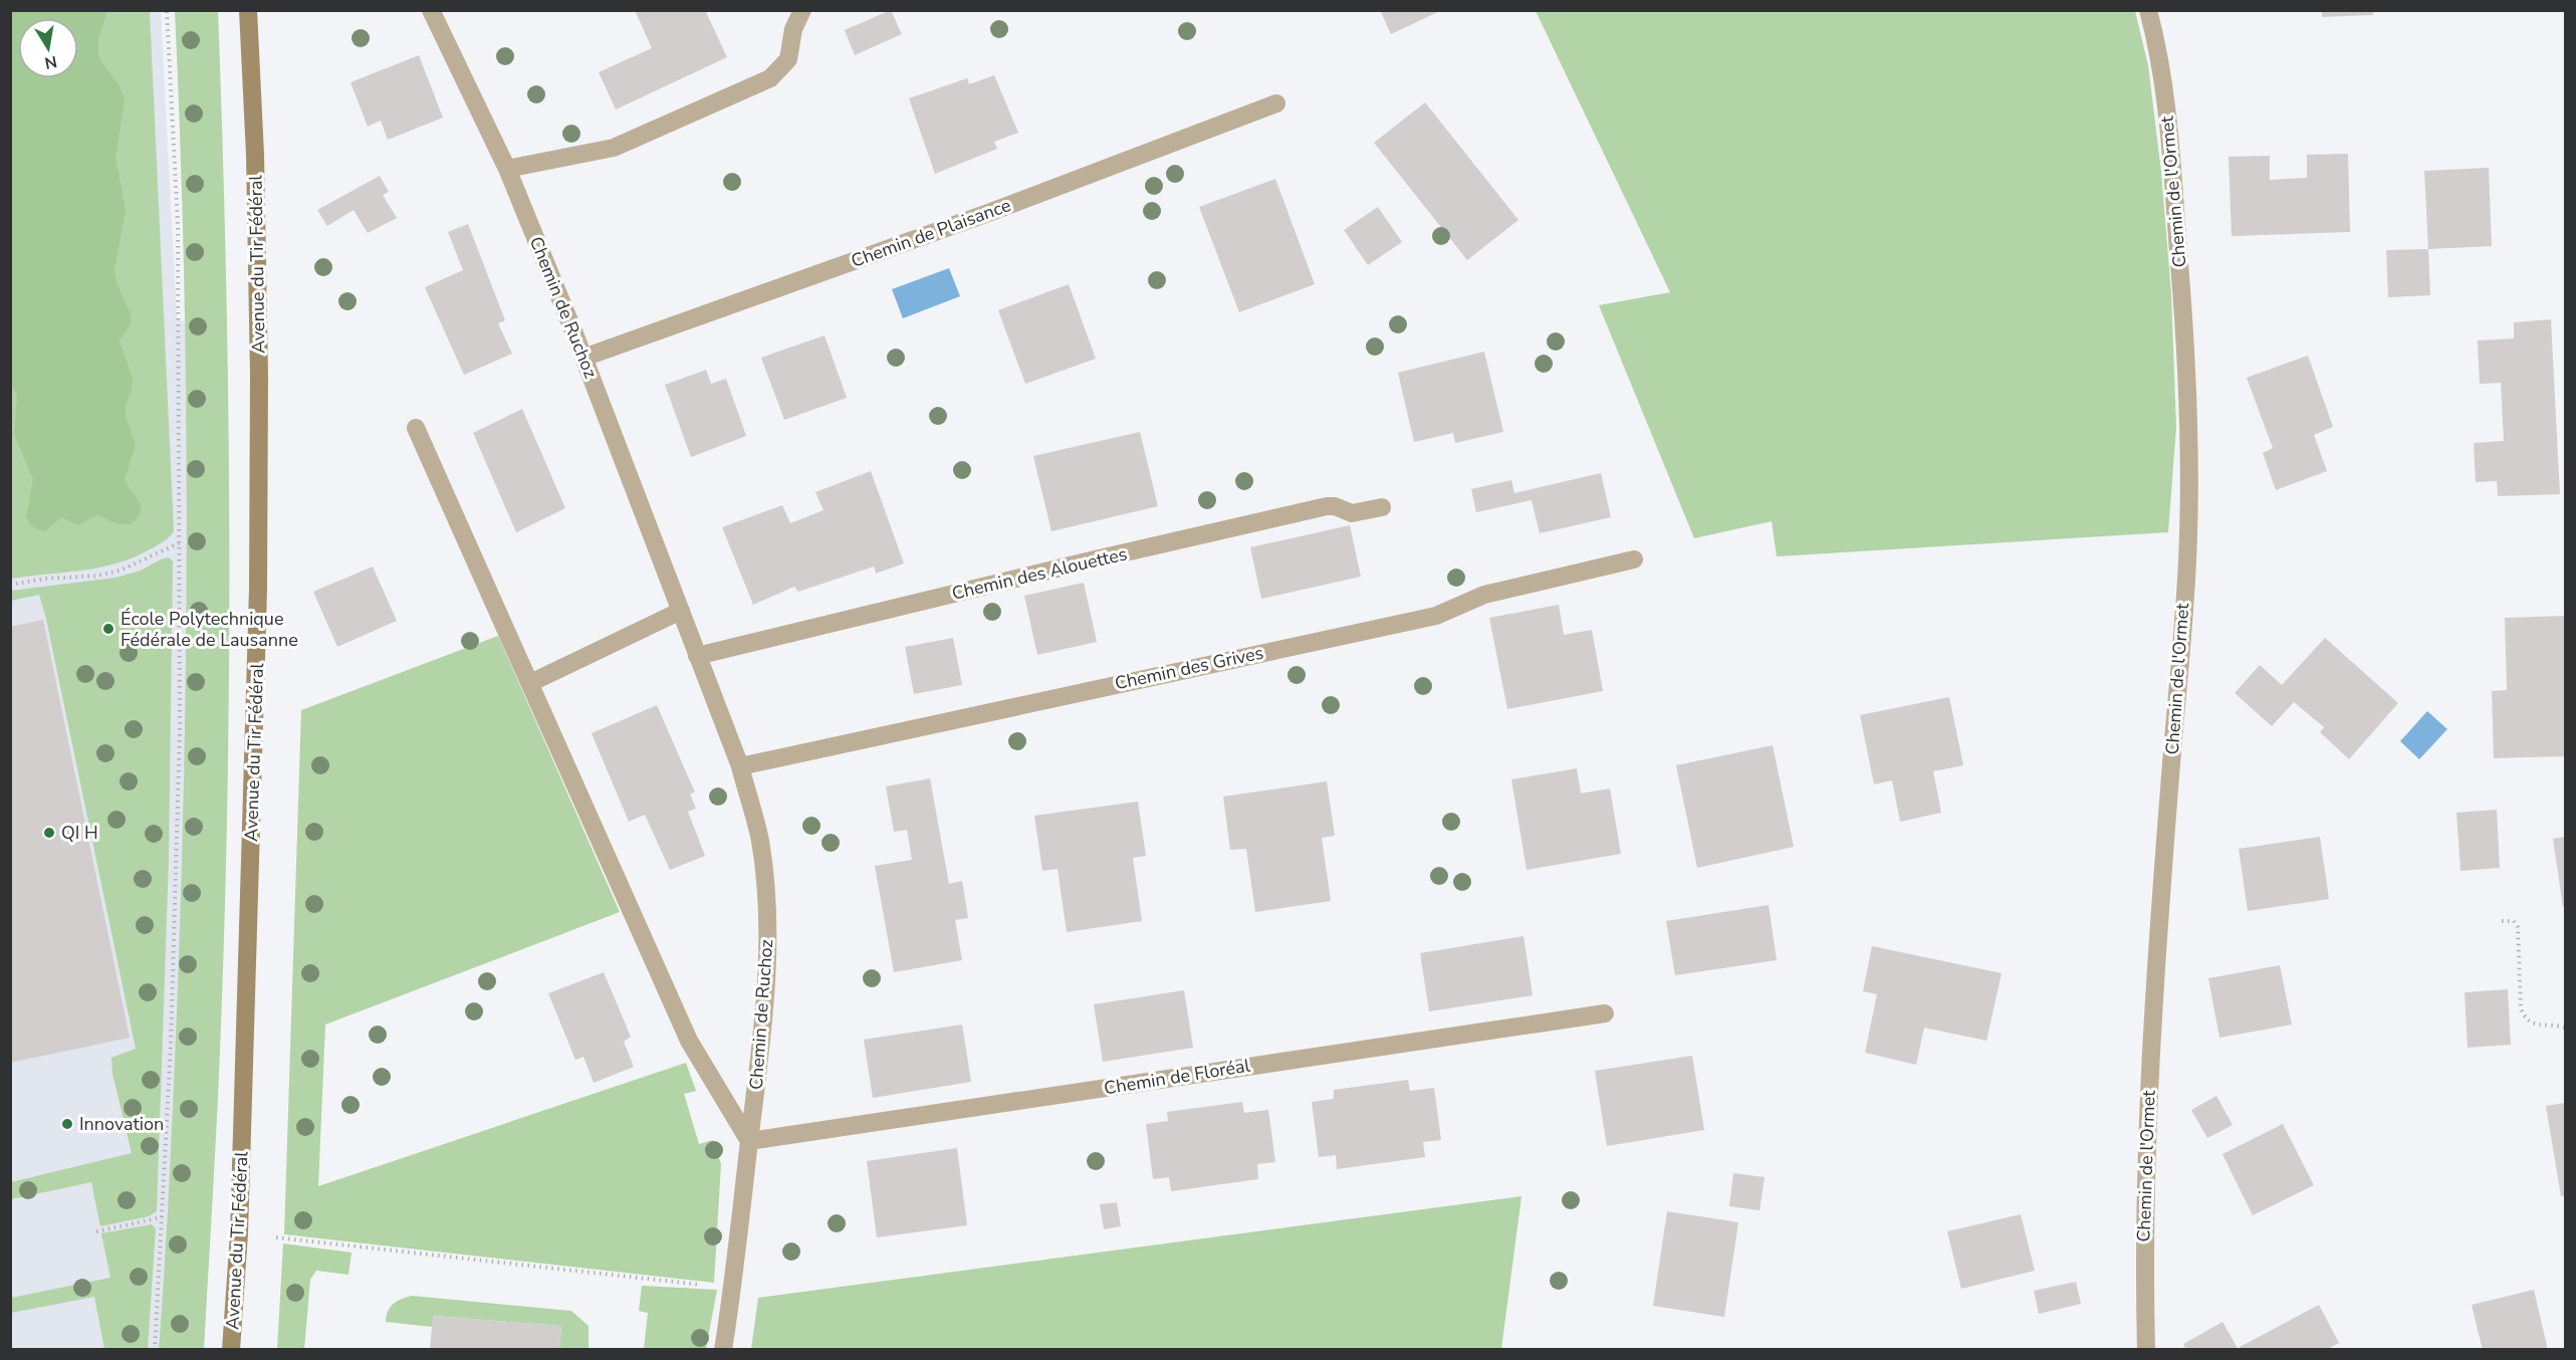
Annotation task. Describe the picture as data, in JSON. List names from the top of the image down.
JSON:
{
  "streets": {
    "main road": ["Avenue du Tir Fédéral"],
    "street": [
      "Chemin de l'Ormet",
      "Chemin de Plaisance",
      "Chemin de Ruchoz",
      "Chemin des Alouettes",
      "Chemin des Grives",
      "Chemin de Floréal"
    ]
  },
  "crossings": [
    ["Chemin de Plaisance", "Chemin de Ruchoz"],
    ["Chemin de Ruchoz", "Chemin des Alouettes"],
    ["Chemin de Ruchoz", "Chemin des Grives"],
    ["Chemin de Ruchoz", "Chemin de Floréal"]
  ],
  "places": ["École Polytechnique Fédérale de Lausanne", "QI H", "Innovation"],
  "north": "bottom"
}
